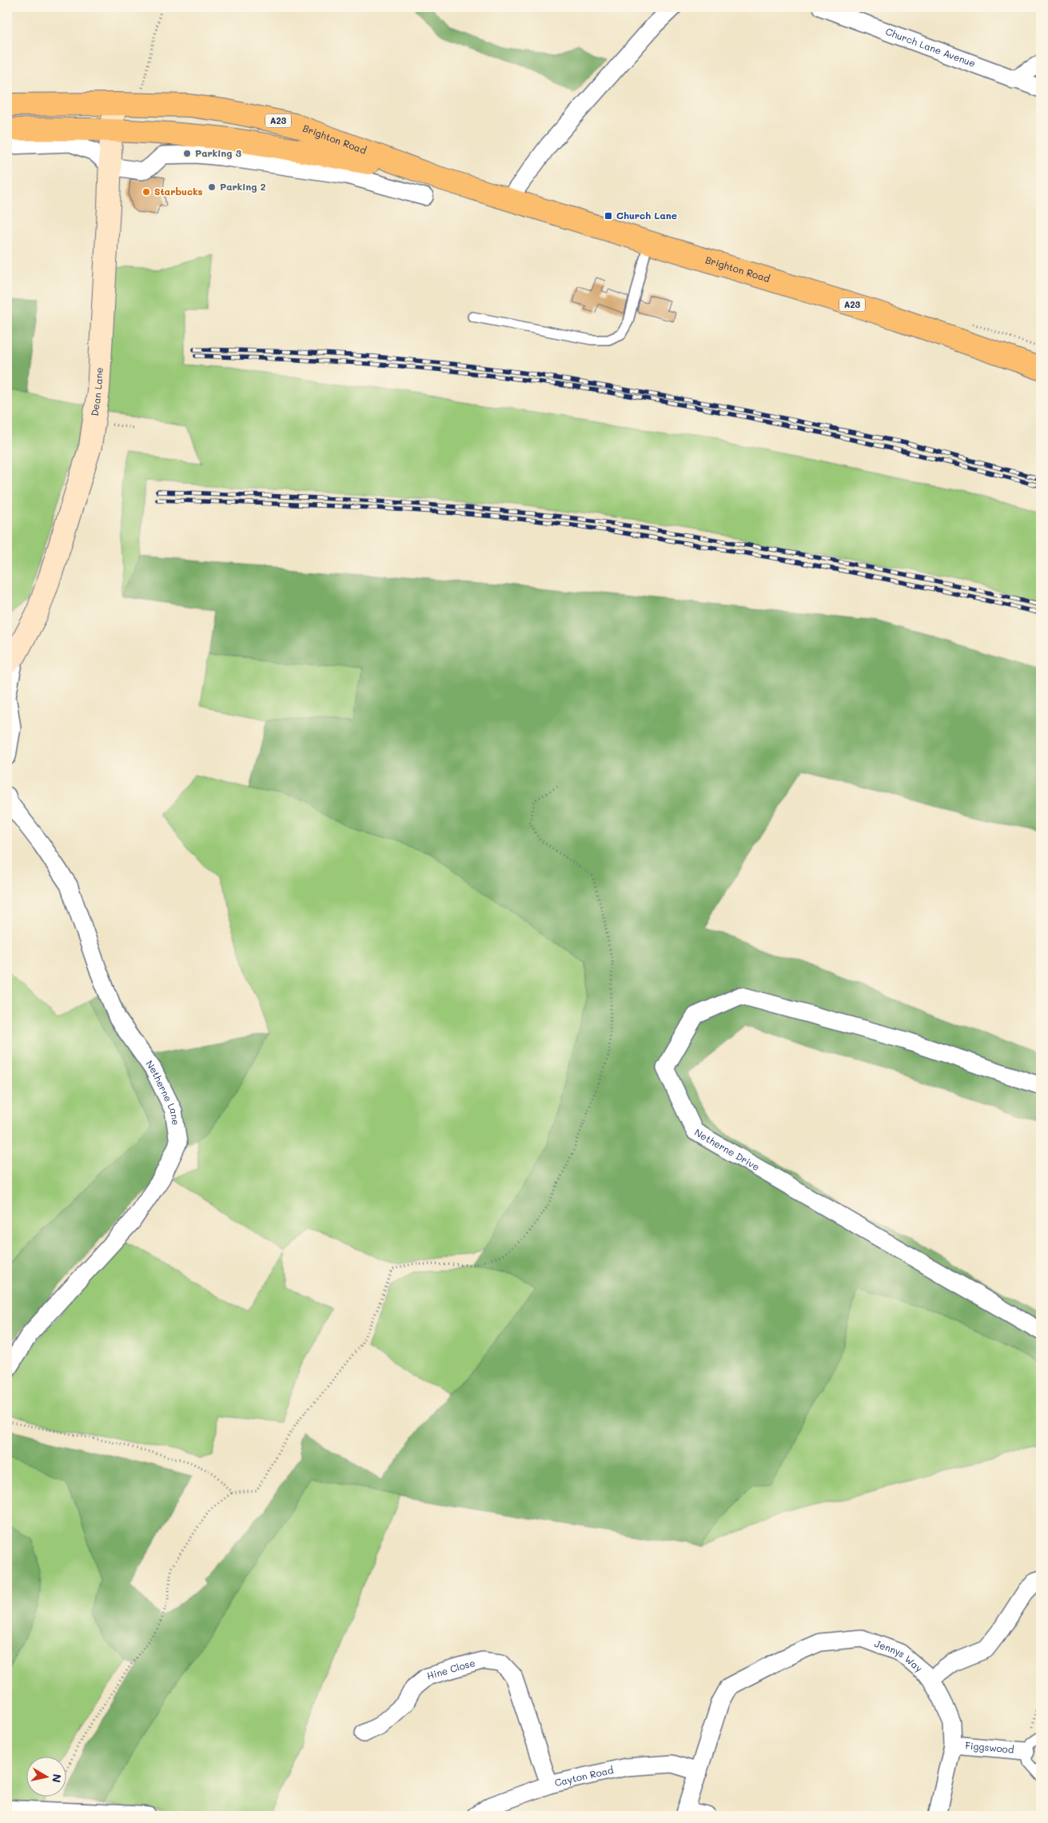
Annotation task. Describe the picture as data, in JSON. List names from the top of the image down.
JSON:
{
  "streets": {
    "highway": ["A23", "Brighton Road"],
    "street": [
      "Church Lane Avenue",
      "Dean Lane",
      "Netherne Lane",
      "Netherne Drive",
      "Jennys Way",
      "Hine Close",
      "Figgswood",
      "Cayton Road"
    ]
  },
  "crossings": [
    ["A23", "Brighton Road"],
    ["A23", "Dean Lane"],
    ["Brighton Road", "Dean Lane"],
    ["Jennys Way", "Figgswood"],
    ["Jennys Way", "Cayton Road"],
    ["Hine Close", "Cayton Road"]
  ],
  "places": {
    "other": ["Parking 3", "Parking 2", "Starbucks"],
    "transit": ["Church Lane"]
  },
  "north": "right"
}
